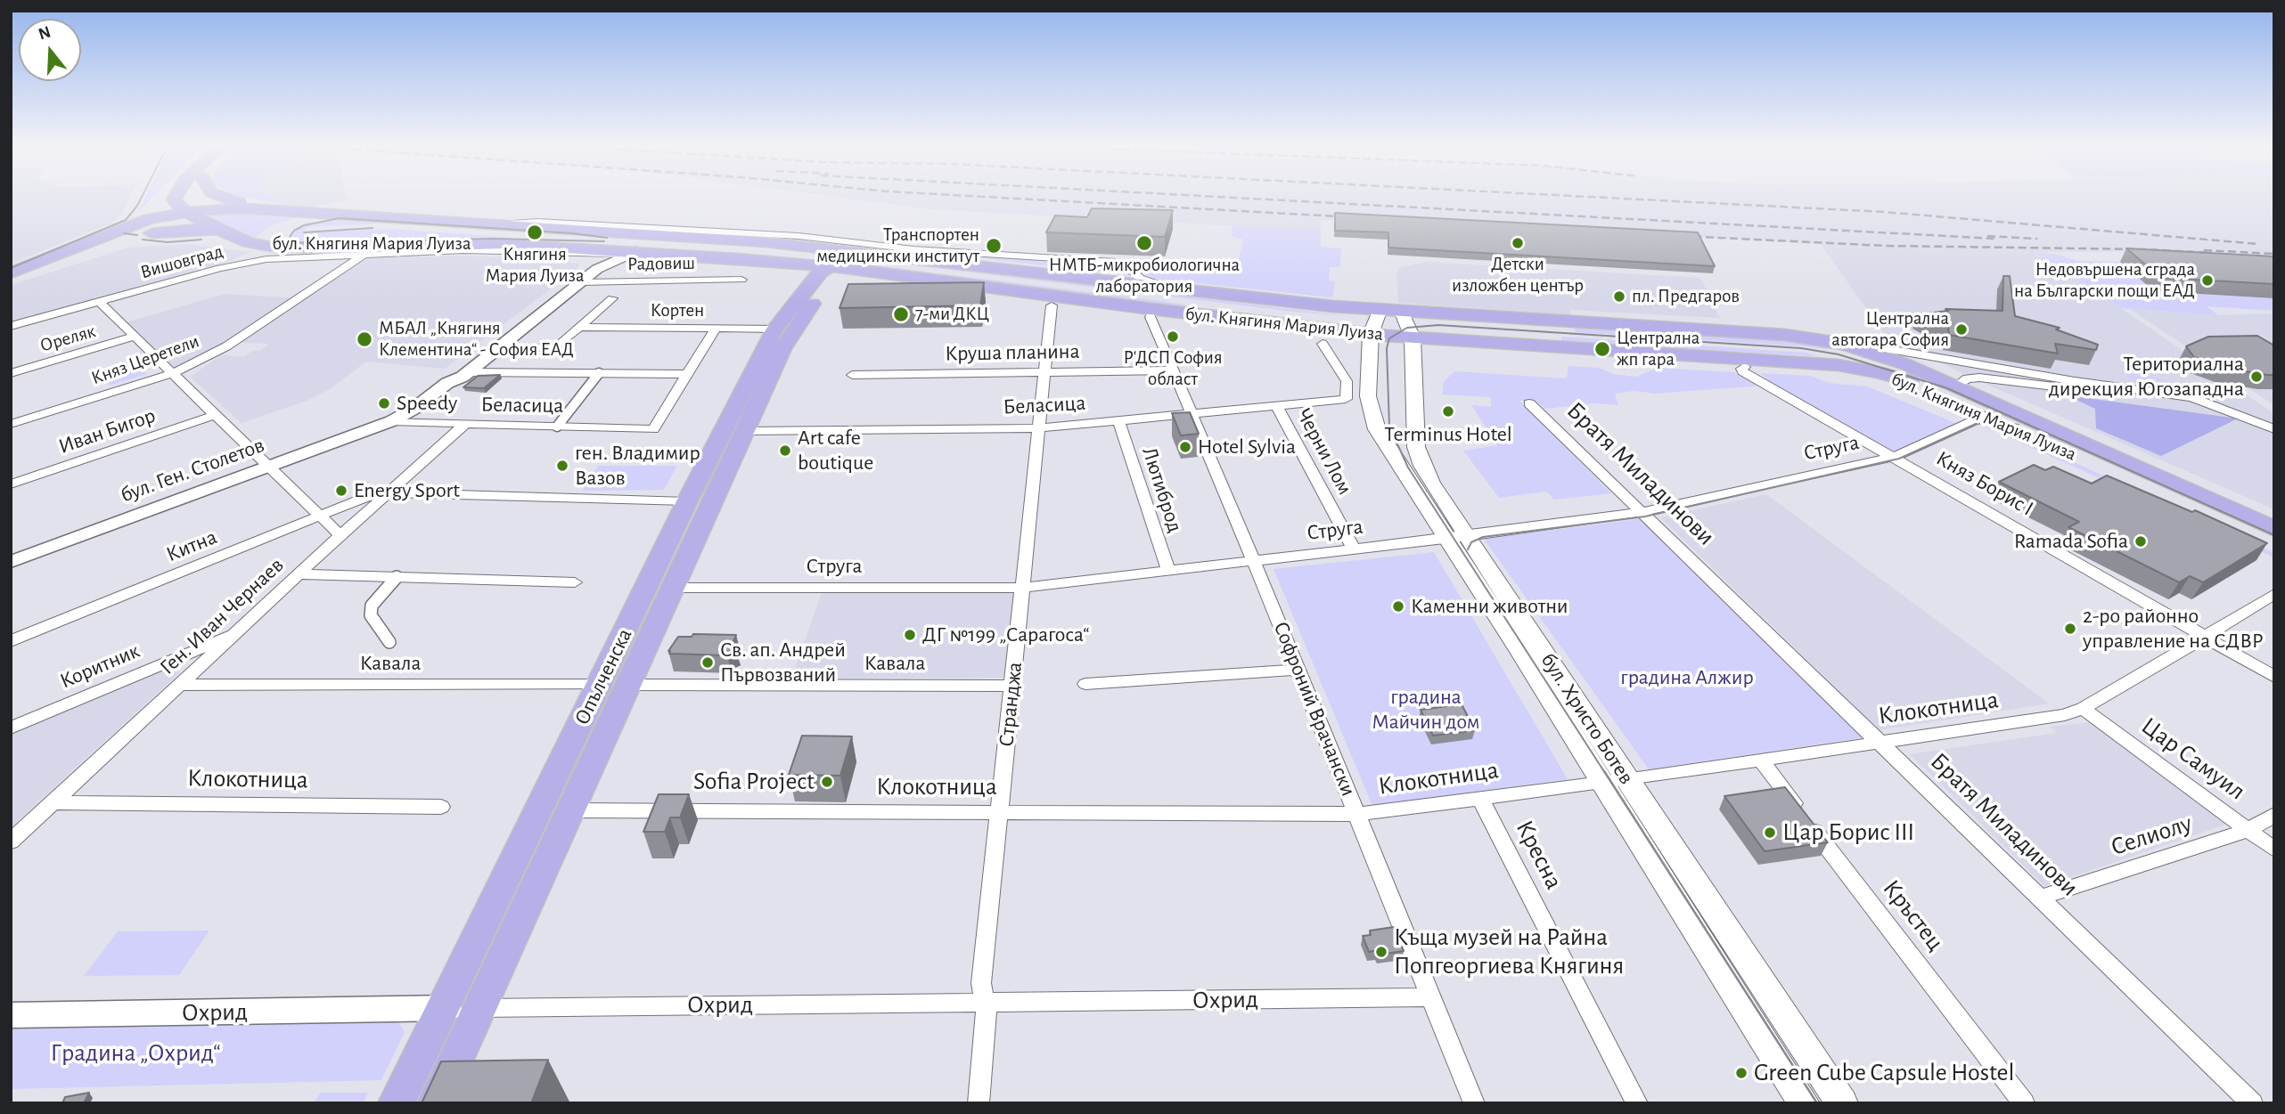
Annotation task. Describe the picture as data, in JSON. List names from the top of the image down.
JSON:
{
  "streets": {
    "main road": ["бул. Княгиня Мария Луиза", "Опълченска", "бул. Христо Ботев"],
    "street": [
      "Вишовград",
      "Радовиш",
      "Кортен",
      "Ореляк",
      "Круша планина",
      "Княз Церетели",
      "Беласица",
      "Иван Бигор",
      "Струга",
      "Черни Лом",
      "бул. Ген. Столетов",
      "Братя Миладинови",
      "Княз Борис I",
      "Лютиброд",
      "Китна",
      "Ген. Иван Чернаев",
      "Кавала",
      "Коритник",
      "Странджа",
      "Клокотница",
      "Софроний Врачански",
      "Цар Самуил",
      "Селиолу",
      "Кресна",
      "Кръстец",
      "Охрид"
    ]
  },
  "crossings": [
    ["бул. Княгиня Мария Луиза", "Вишовград"],
    ["бул. Княгиня Мария Луиза", "Княз Церетели"],
    ["бул. Княгиня Мария Луиза", "Струга"],
    ["бул. Княгиня Мария Луиза", "бул. Ген. Столетов"],
    ["бул. Княгиня Мария Луиза", "Опълченска"],
    ["бул. Княгиня Мария Луиза", "бул. Христо Ботев"],
    ["Вишовград", "Княз Церетели"],
    ["Вишовград", "бул. Ген. Столетов"],
    ["Радовиш", "бул. Ген. Столетов"],
    ["Кортен", "Опълченска"],
    ["Круша планина", "Странджа"],
    ["Круша планина", "Софроний Врачански"],
    ["Беласица", "Черни Лом"],
    ["Беласица", "бул. Ген. Столетов"],
    ["Беласица", "Лютиброд"],
    ["Беласица", "Ген. Иван Чернаев"],
    ["Беласица", "Опълченска"],
    ["Беласица", "Странджа"],
    ["Беласица", "Софроний Врачански"],
    ["Струга", "Черни Лом"],
    ["Струга", "Братя Миладинови"],
    ["Струга", "Княз Борис I"],
    ["Струга", "Лютиброд"],
    ["Струга", "Опълченска"],
    ["Струга", "Странджа"],
    ["Струга", "Софроний Врачански"],
    ["Струга", "бул. Христо Ботев"],
    ["Братя Миладинови", "Клокотница"],
    ["Братя Миладинови", "Селиолу"],
    ["Княз Борис I", "Клокотница"],
    ["Китна", "Ген. Иван Чернаев"],
    ["Ген. Иван Чернаев", "Кавала"],
    ["Ген. Иван Чернаев", "Коритник"],
    ["Ген. Иван Чернаев", "Клокотница"],
    ["Кавала", "Опълченска"],
    ["Кавала", "Странджа"],
    ["Опълченска", "Клокотница"],
    ["Опълченска", "Охрид"],
    ["Странджа", "Клокотница"],
    ["Странджа", "Охрид"],
    ["Клокотница", "Софроний Врачански"],
    ["Клокотница", "бул. Христо Ботев"],
    ["Клокотница", "Цар Самуил"],
    ["Клокотница", "Кресна"],
    ["Клокотница", "Кръстец"],
    ["Софроний Врачански", "Охрид"],
    ["Цар Самуил", "Селиолу"]
  ],
  "parks": ["градина Алжир", "градина Майчин дом", "Градина „Охрид“"],
  "places": [
    "Княгиня Мария Луиза",
    "НМТБ-микробиологична лаборатория",
    "Детски изложбен център",
    "Транспортен медицински институт",
    "Недовършена сграда на Български пощи ЕАД",
    "пл. Предгаров",
    "7-ми ДКЦ",
    "Централна автогара София",
    "Р'ДСП София област",
    "МБАЛ „Княгиня Клементина“ - София ЕАД",
    "Централна жп гара",
    "Териториална дирекция Югозападна",
    "Speedy",
    "Terminus Hotel",
    "Hotel Sylvia",
    "Art cafe boutique",
    "ген. Владимир Вазов",
    "Energy Sport",
    "Ramada Sofia",
    "Каменни животни",
    "2-ро районно управление на СДВР",
    "ДГ №199 „Сарагоса“",
    "Св. ап. Андрей Първозваний",
    "Sofia Project",
    "Цар Борис III",
    "Къща музей на Райна Попгеоргиева Княгиня",
    "Green Cube Capsule Hostel"
  ],
  "north": "top"
}
